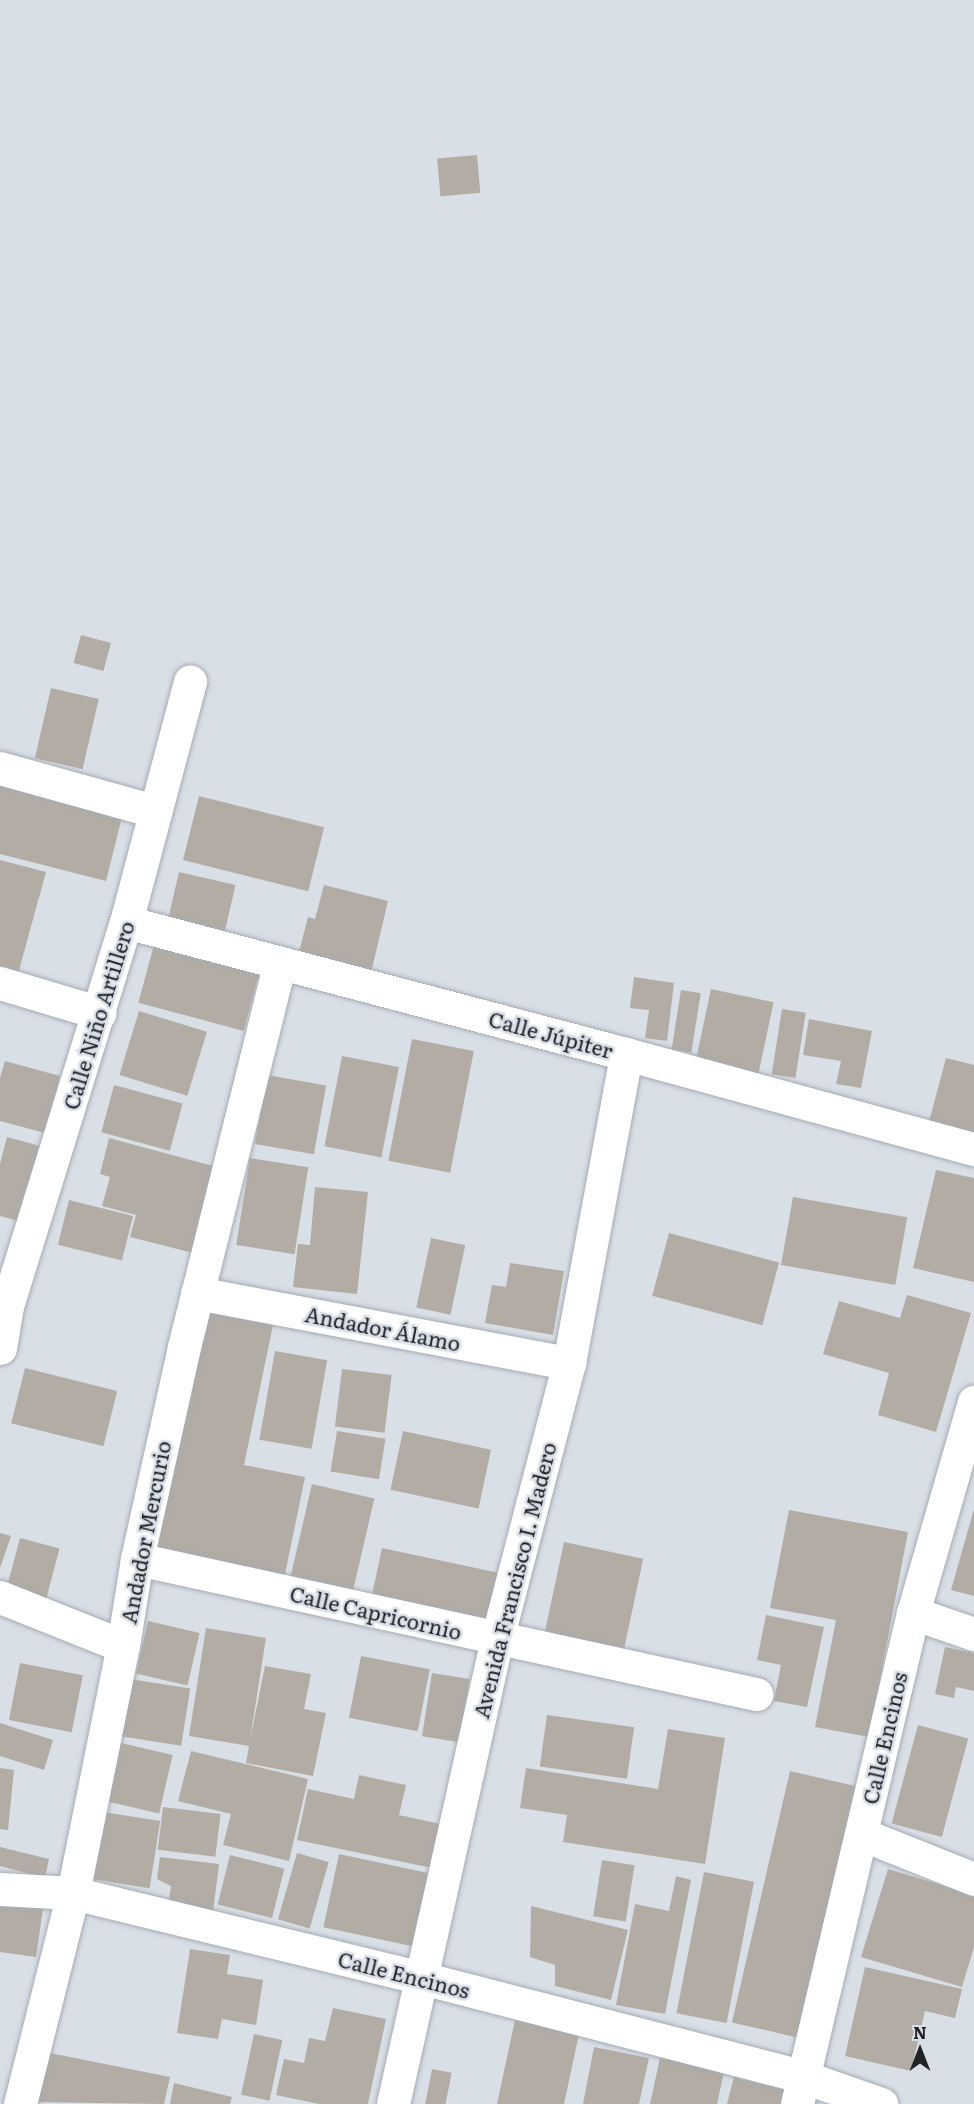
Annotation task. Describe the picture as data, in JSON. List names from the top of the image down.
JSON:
{
  "streets": {
    "street": [
      "Calle Niño Artillero",
      "Calle Júpiter",
      "Andador Álamo",
      "Andador Mercurio",
      "Avenida Francisco I. Madero",
      "Calle Capricornio",
      "Calle Encinos"
    ]
  },
  "crossings": [
    ["Calle Niño Artillero", "Calle Júpiter"],
    ["Calle Júpiter", "Andador Mercurio"],
    ["Calle Júpiter", "Avenida Francisco I. Madero"],
    ["Andador Álamo", "Andador Mercurio"],
    ["Andador Álamo", "Avenida Francisco I. Madero"],
    ["Andador Mercurio", "Calle Capricornio"],
    ["Andador Mercurio", "Calle Encinos"],
    ["Avenida Francisco I. Madero", "Calle Capricornio"],
    ["Avenida Francisco I. Madero", "Calle Encinos"]
  ],
  "north": "top"
}
